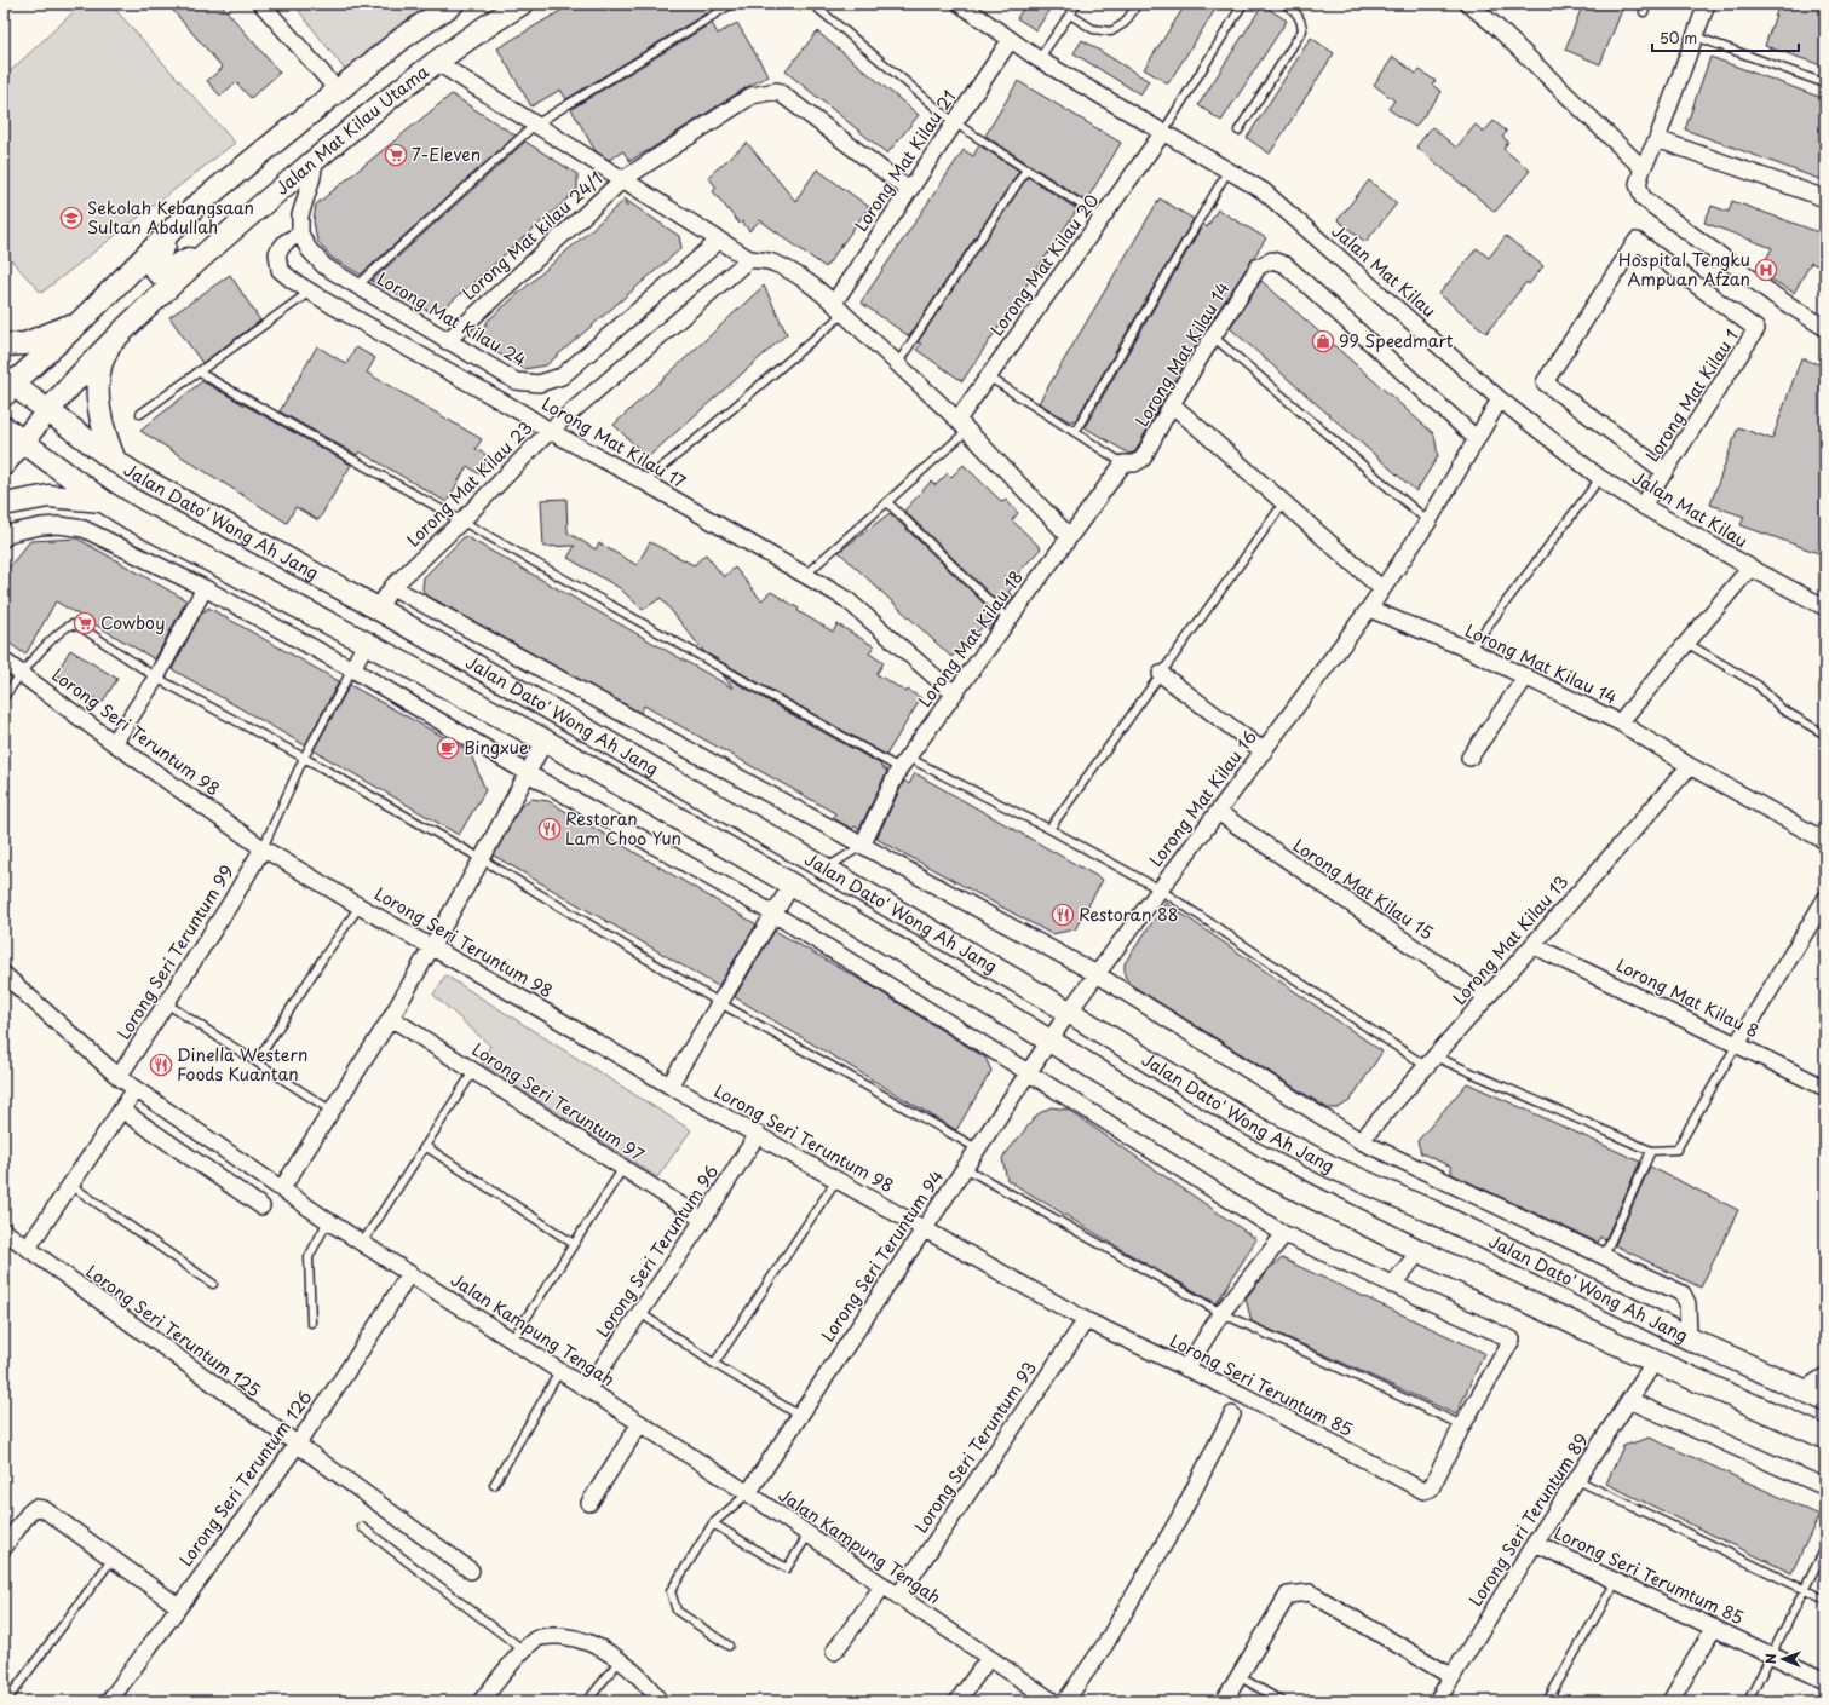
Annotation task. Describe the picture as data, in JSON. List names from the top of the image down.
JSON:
{
  "streets": {
    "main road": ["Jalan Mat Kilau Utama", "Jalan Dato' Wong Ah Jang"],
    "street": [
      "Lorong Mat Kilau 21",
      "Lorong Mat kilau 24/1",
      "Lorong Mat Kilau 20",
      "Jalan Mat Kilau",
      "Lorong Mat Kilau 24",
      "Lorong Mat Kilau 14",
      "Lorong Mat Kilau 1",
      "Lorong Mat Kilau 17",
      "Lorong Mat Kilau 23",
      "Lorong Mat Kilau 18",
      "Lorong Seri Teruntum 98",
      "Lorong Mat Kilau 16",
      "Lorong Mat Kilau 15",
      "Lorong Mat Kilau 13",
      "Lorong Seri Teruntum 99",
      "Lorong Mat Kilau 8",
      "Lorong Seri Teruntum 97",
      "Lorong Seri Teruntum 96",
      "Lorong Seri Teruntum 94",
      "Jalan Kampung Tengah",
      "Lorong Seri Teruntum 125",
      "Lorong Seri Teruntum 85",
      "Lorong Seri Teruntum 93",
      "Lorong Seri Teruntum 126",
      "Lorong Seri Teruntum 89",
      "Lorong Seri Terumtum 85"
    ]
  },
  "crossings": [
    ["Jalan Mat Kilau Utama", "Jalan Dato' Wong Ah Jang"],
    ["Lorong Mat Kilau 21", "Lorong Mat kilau 24/1"],
    ["Lorong Mat Kilau 21", "Jalan Mat Kilau"],
    ["Lorong Mat kilau 24/1", "Lorong Mat Kilau 24"],
    ["Lorong Mat Kilau 20", "Jalan Mat Kilau"],
    ["Jalan Mat Kilau", "Lorong Mat Kilau 1"],
    ["Jalan Mat Kilau", "Lorong Mat Kilau 16"],
    ["Lorong Mat Kilau 24", "Lorong Mat Kilau 17"],
    ["Lorong Mat Kilau 14", "Lorong Mat Kilau 18"],
    ["Lorong Mat Kilau 14", "Lorong Mat Kilau 16"],
    ["Lorong Mat Kilau 14", "Lorong Mat Kilau 13"],
    ["Lorong Mat Kilau 17", "Lorong Mat Kilau 23"],
    ["Lorong Mat Kilau 17", "Lorong Mat Kilau 18"],
    ["Lorong Mat Kilau 23", "Jalan Dato' Wong Ah Jang"],
    ["Jalan Dato' Wong Ah Jang", "Lorong Mat Kilau 16"],
    ["Jalan Dato' Wong Ah Jang", "Lorong Seri Teruntum 94"],
    ["Jalan Dato' Wong Ah Jang", "Lorong Seri Teruntum 89"],
    ["Lorong Seri Teruntum 98", "Lorong Seri Teruntum 99"],
    ["Lorong Seri Teruntum 98", "Lorong Seri Teruntum 96"],
    ["Lorong Seri Teruntum 98", "Lorong Seri Teruntum 94"],
    ["Lorong Seri Teruntum 98", "Lorong Seri Teruntum 85"],
    ["Lorong Mat Kilau 16", "Lorong Mat Kilau 15"],
    ["Lorong Mat Kilau 16", "Lorong Seri Teruntum 94"],
    ["Lorong Mat Kilau 15", "Lorong Mat Kilau 13"],
    ["Lorong Mat Kilau 13", "Lorong Mat Kilau 8"],
    ["Lorong Seri Teruntum 99", "Jalan Kampung Tengah"],
    ["Lorong Seri Teruntum 97", "Lorong Seri Teruntum 96"],
    ["Lorong Seri Teruntum 96", "Jalan Kampung Tengah"],
    ["Lorong Seri Teruntum 94", "Jalan Kampung Tengah"],
    ["Lorong Seri Teruntum 94", "Lorong Seri Teruntum 85"],
    ["Jalan Kampung Tengah", "Lorong Seri Teruntum 93"],
    ["Jalan Kampung Tengah", "Lorong Seri Teruntum 126"],
    ["Lorong Seri Teruntum 125", "Lorong Seri Teruntum 126"],
    ["Lorong Seri Teruntum 85", "Lorong Seri Teruntum 93"],
    ["Lorong Seri Teruntum 89", "Lorong Seri Terumtum 85"]
  ],
  "places": {
    "supermarket": ["7-Eleven", "Cowboy"],
    "school or university": ["Sekolah Kebangsaan Sultan Abdullah"],
    "hospital": ["Hospital Tengku Ampuan Afzan"],
    "shop": ["99 Speedmart"],
    "cafe": ["Bingxue"],
    "restaurant": ["Restoran Lam Choo Yun", "Restoran 88", "Dinella Western Foods Kuantan"]
  },
  "scale_bar": "50 m",
  "north": "left"
}
